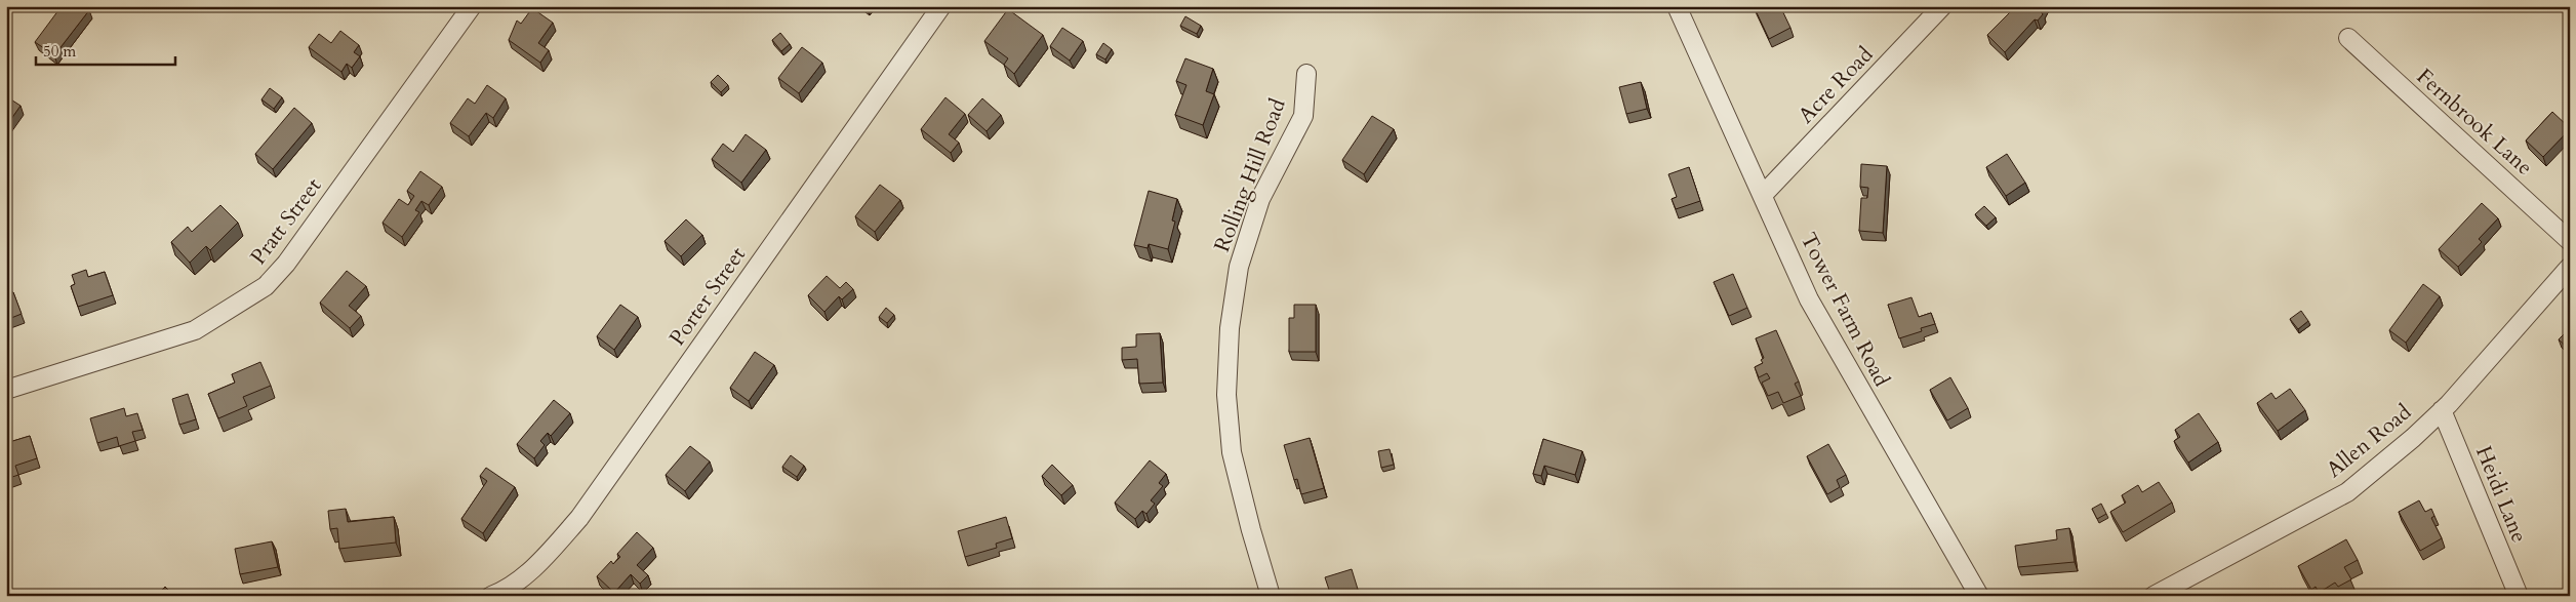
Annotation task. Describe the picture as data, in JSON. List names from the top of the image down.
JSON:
{
  "streets": {
    "street": [
      "Acre Road",
      "Fernbrook Lane",
      "Rolling Hill Road",
      "Pratt Street",
      "Porter Street",
      "Tower Farm Road",
      "Allen Road",
      "Heidi Lane"
    ]
  },
  "crossings": [
    ["Acre Road", "Tower Farm Road"],
    ["Allen Road", "Heidi Lane"]
  ],
  "scale_bar": "50 m"
}
